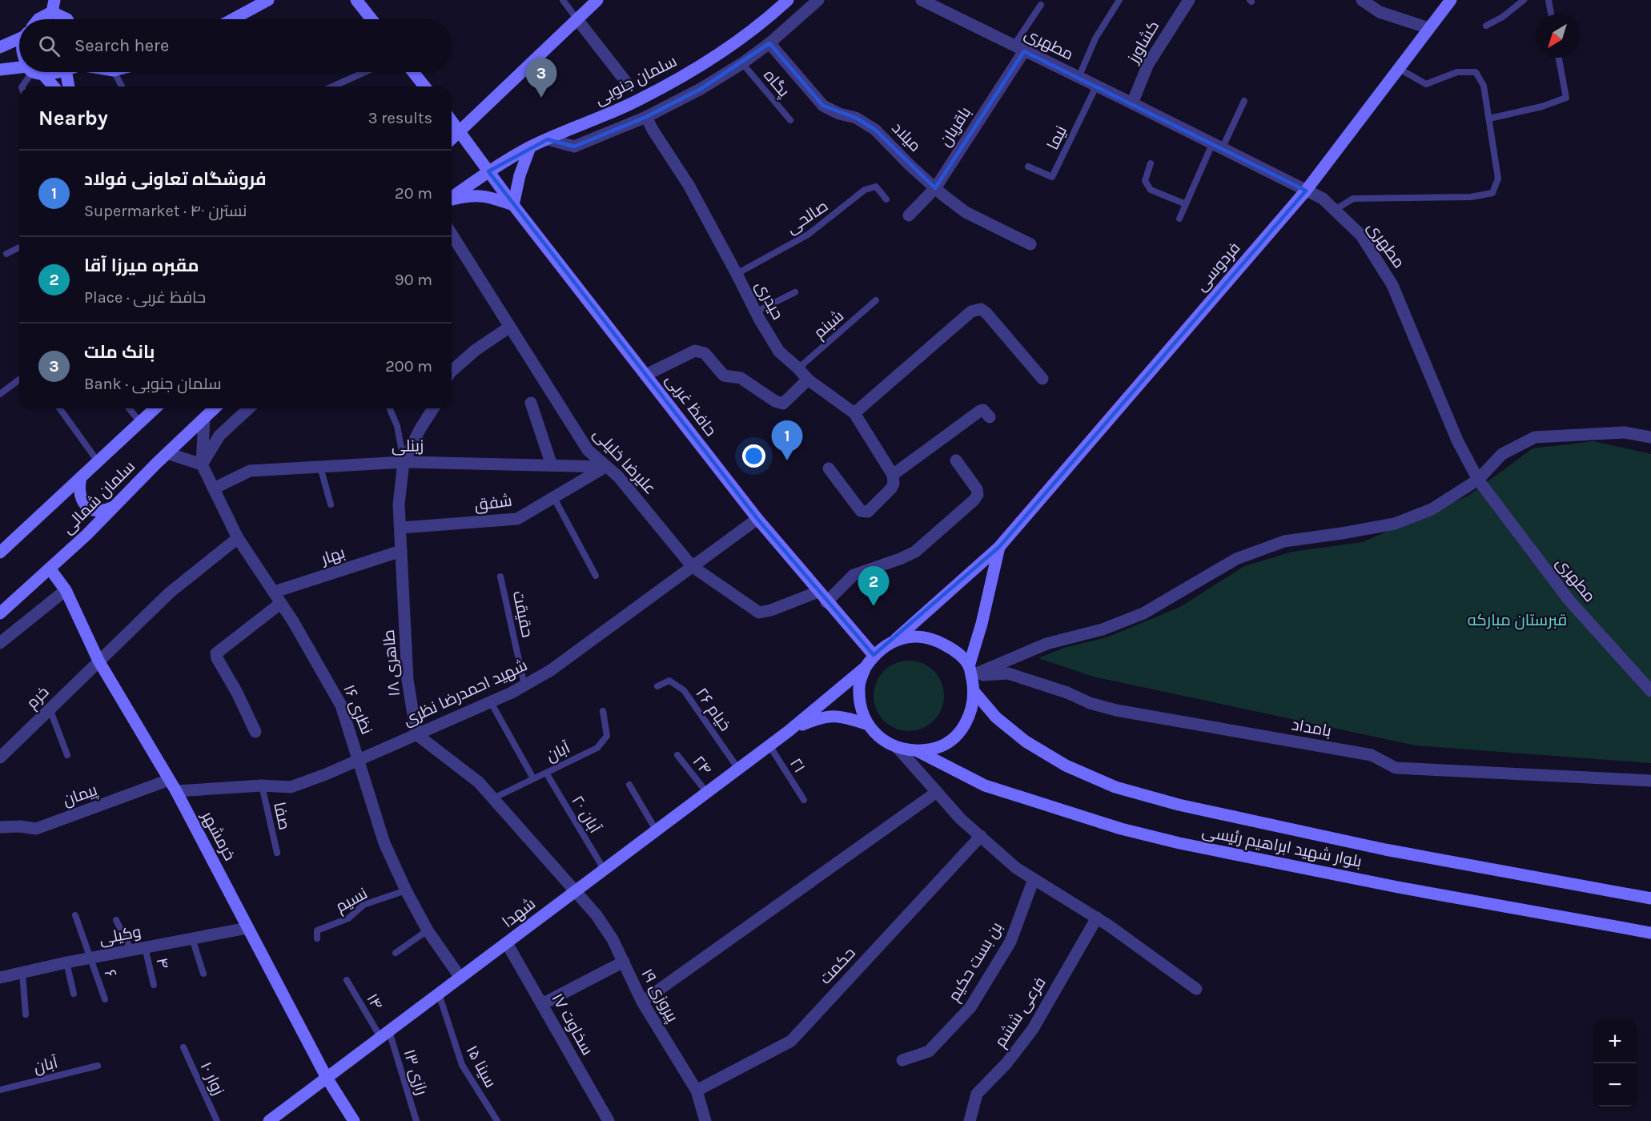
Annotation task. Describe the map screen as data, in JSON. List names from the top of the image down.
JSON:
{
  "streets": {
    "main road": [
      "سلمان جنوبی",
      "فردوسی",
      "حافظ غربی",
      "سلمان شمالی",
      "خرمشهر",
      "بلوار شهید ابراهیم رئیسی",
      "شهدا"
    ],
    "street": [
      "کشاورز",
      "مطهری",
      "باقریان",
      "میلاد",
      "حیدری",
      "زینلی",
      "علیرضا خلیلی",
      "شفق",
      "بهار",
      "طاهری ۱۸",
      "شهید احمدرضا نظری",
      "خرم",
      "نظری ۱۶",
      "بامداد",
      "پیمان",
      "وکیلی",
      "بن بست حکیم",
      "حکمت",
      "پیروزی ۱۹",
      "فرعی ششم",
      "سخاوت ۱۷"
    ],
    "lane": [
      "پگاه",
      "نیما",
      "صالحی",
      "شبنم",
      "حقیقت",
      "خیام ۲۶",
      "آبان",
      "۲۴",
      "۲۱",
      "آبان ۲۰",
      "صفا",
      "نسیم",
      "۴",
      "۶",
      "۱۴",
      "سینا ۱۵",
      "رازی ۱۳",
      "زوار ۱۰"
    ]
  },
  "crossings": [
    ["کشاورز", "مطهری"],
    ["مطهری", "باقریان"],
    ["مطهری", "نیما"],
    ["مطهری", "فردوسی"],
    ["سلمان جنوبی", "حافظ غربی"],
    ["باقریان", "میلاد"],
    ["صالحی", "حیدری"],
    ["فردوسی", "حافظ غربی"],
    ["فردوسی", "بامداد"],
    ["فردوسی", "بلوار شهید ابراهیم رئیسی"],
    ["حیدری", "شبنم"],
    ["حافظ غربی", "علیرضا خلیلی"],
    ["حافظ غربی", "شهید احمدرضا نظری"],
    ["حافظ غربی", "بامداد"],
    ["حافظ غربی", "بلوار شهید ابراهیم رئیسی"],
    ["زینلی", "علیرضا خلیلی"],
    ["زینلی", "شفق"],
    ["زینلی", "طاهری ۱۸"],
    ["زینلی", "نظری ۱۶"],
    ["علیرضا خلیلی", "شفق"],
    ["علیرضا خلیلی", "شهید احمدرضا نظری"],
    ["سلمان شمالی", "خرمشهر"],
    ["شفق", "طاهری ۱۸"],
    ["بهار", "طاهری ۱۸"],
    ["بهار", "نظری ۱۶"],
    ["حقیقت", "شهید احمدرضا نظری"],
    ["طاهری ۱۸", "شهید احمدرضا نظری"],
    ["شهید احمدرضا نظری", "نظری ۱۶"],
    ["شهید احمدرضا نظری", "صفا"],
    ["شهید احمدرضا نظری", "خرمشهر"],
    ["خرم", "نظری ۱۶"],
    ["خرم", "خرمشهر"],
    ["نظری ۱۶", "نسیم"],
    ["نظری ۱۶", "شهدا"],
    ["خیام ۲۶", "شهدا"],
    ["بامداد", "بلوار شهید ابراهیم رئیسی"],
    ["آبان", "آبان ۲۰"],
    ["۲۴", "شهدا"],
    ["۲۱", "شهدا"],
    ["پیمان", "خرمشهر"],
    ["آبان ۲۰", "شهدا"],
    ["خرمشهر", "شهدا"],
    ["خرمشهر", "وکیلی"],
    ["شهدا", "پیروزی ۱۹"],
    ["شهدا", "۱۴"],
    ["شهدا", "سخاوت ۱۷"],
    ["شهدا", "سینا ۱۵"],
    ["شهدا", "رازی ۱۳"],
    ["وکیلی", "۴"],
    ["وکیلی", "۶"],
    ["حکمت", "پیروزی ۱۹"],
    ["۱۴", "رازی ۱۳"]
  ],
  "parks": ["قبرستان مبارکه"],
  "north": "bottom left",
  "page": {
    "search": "Search here",
    "pins": ["3", "1", "2"],
    "heading": ["Nearby", "3 results"],
    "list": [
      {
        "mark": "1",
        "name": "فروشگاه تعاونی فولاد",
        "note": "Supermarket · نسترن ۴۰",
        "value": "20 m"
      },
      {
        "mark": "2",
        "name": "مقبره میرزا آقا",
        "note": "Place · حافظ غربی",
        "value": "90 m"
      },
      {
        "mark": "3",
        "name": "بانک ملت",
        "note": "Bank · سلمان جنوبی",
        "value": "200 m"
      }
    ],
    "map_buttons": ["+", "−"]
  }
}
